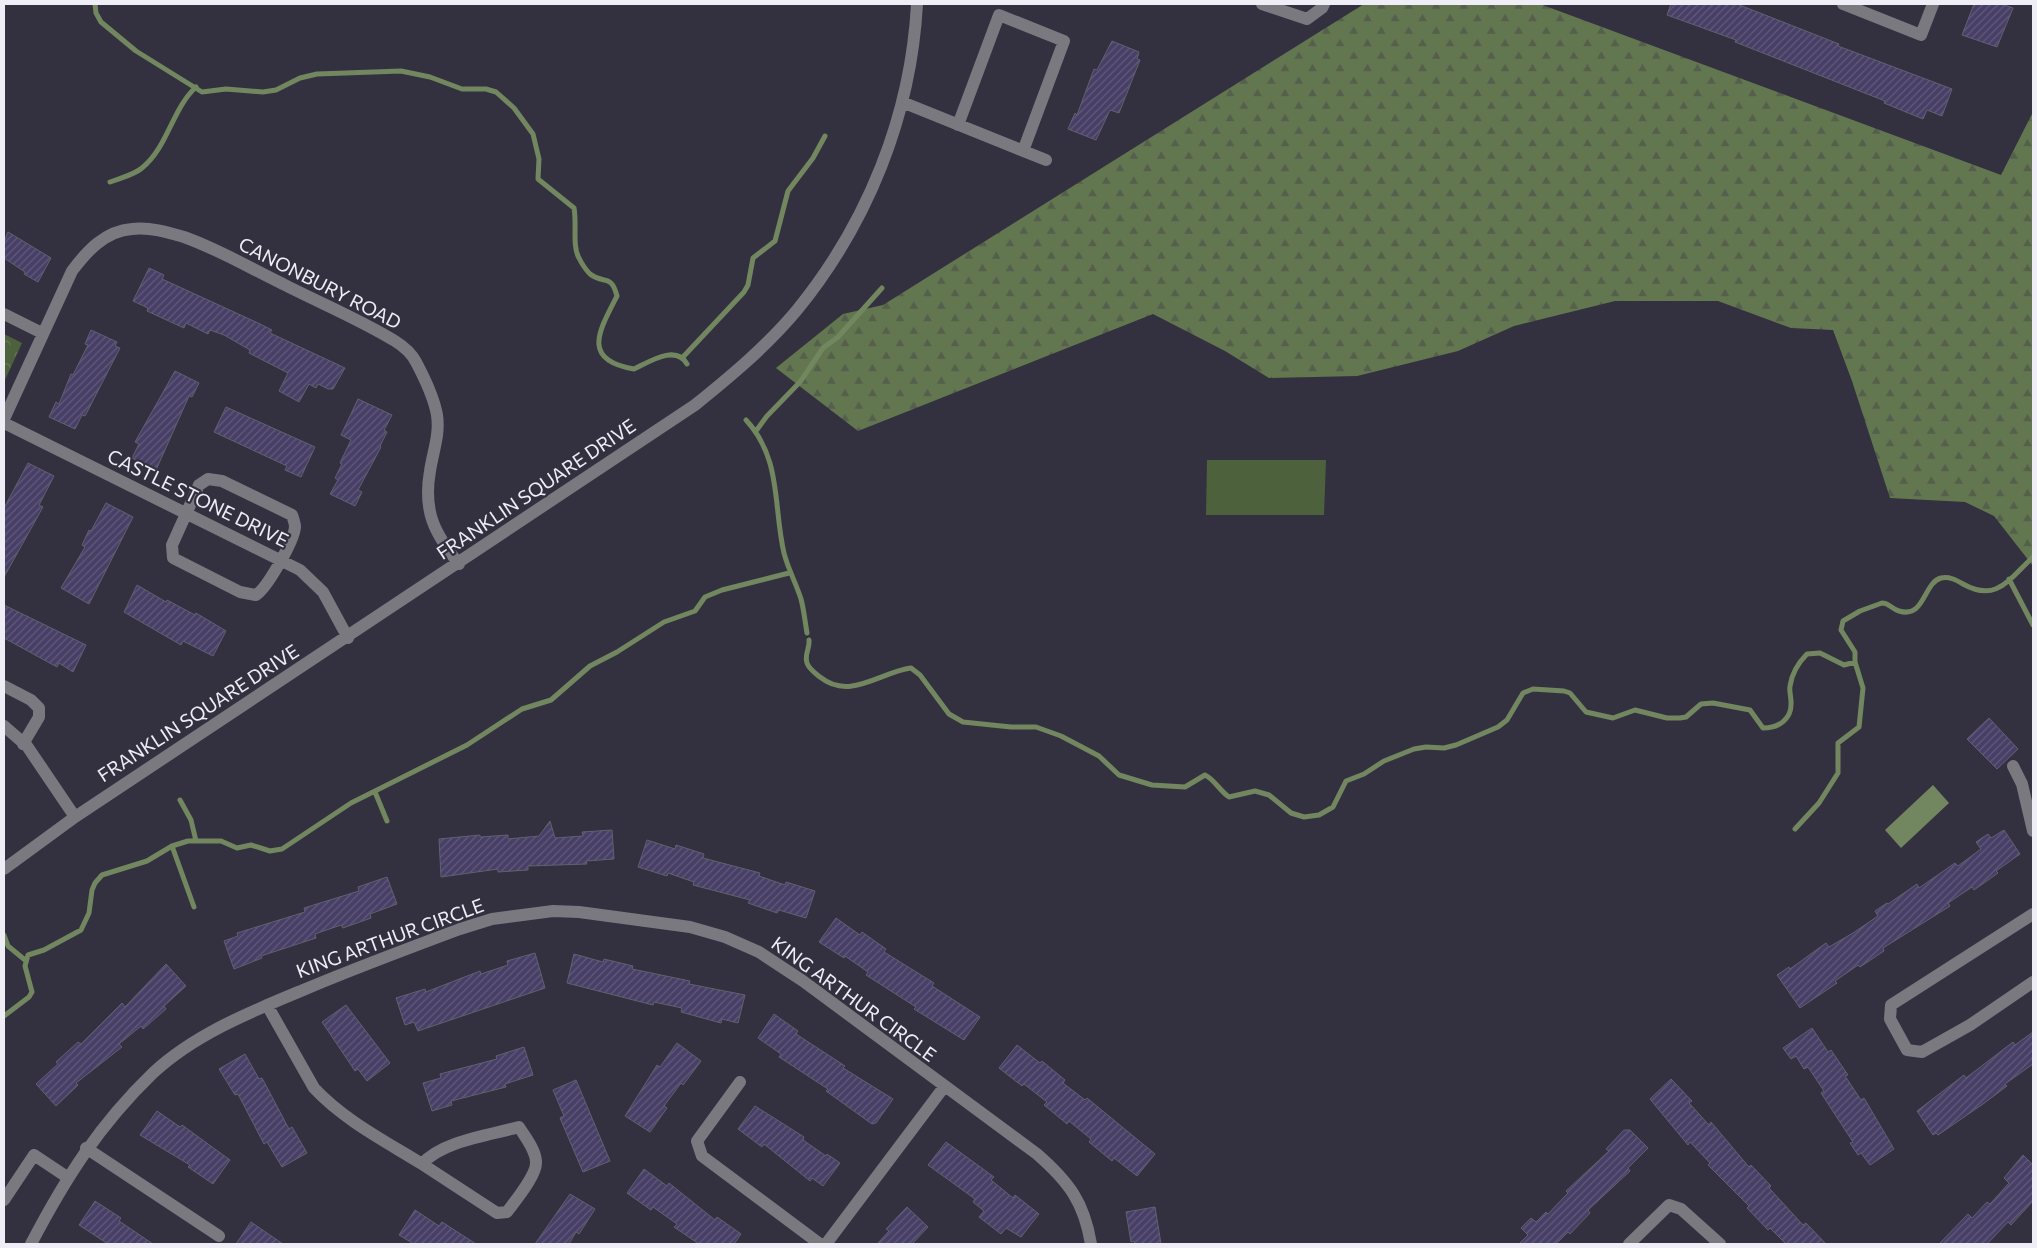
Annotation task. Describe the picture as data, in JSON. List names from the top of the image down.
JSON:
{
  "streets": {
    "street": [
      "CANONBURY ROAD",
      "FRANKLIN SQUARE DRIVE",
      "CASTLE STONE DRIVE",
      "KING ARTHUR CIRCLE"
    ]
  },
  "crossings": [
    ["CANONBURY ROAD", "FRANKLIN SQUARE DRIVE"],
    ["CANONBURY ROAD", "CASTLE STONE DRIVE"],
    ["FRANKLIN SQUARE DRIVE", "CASTLE STONE DRIVE"]
  ]
}
